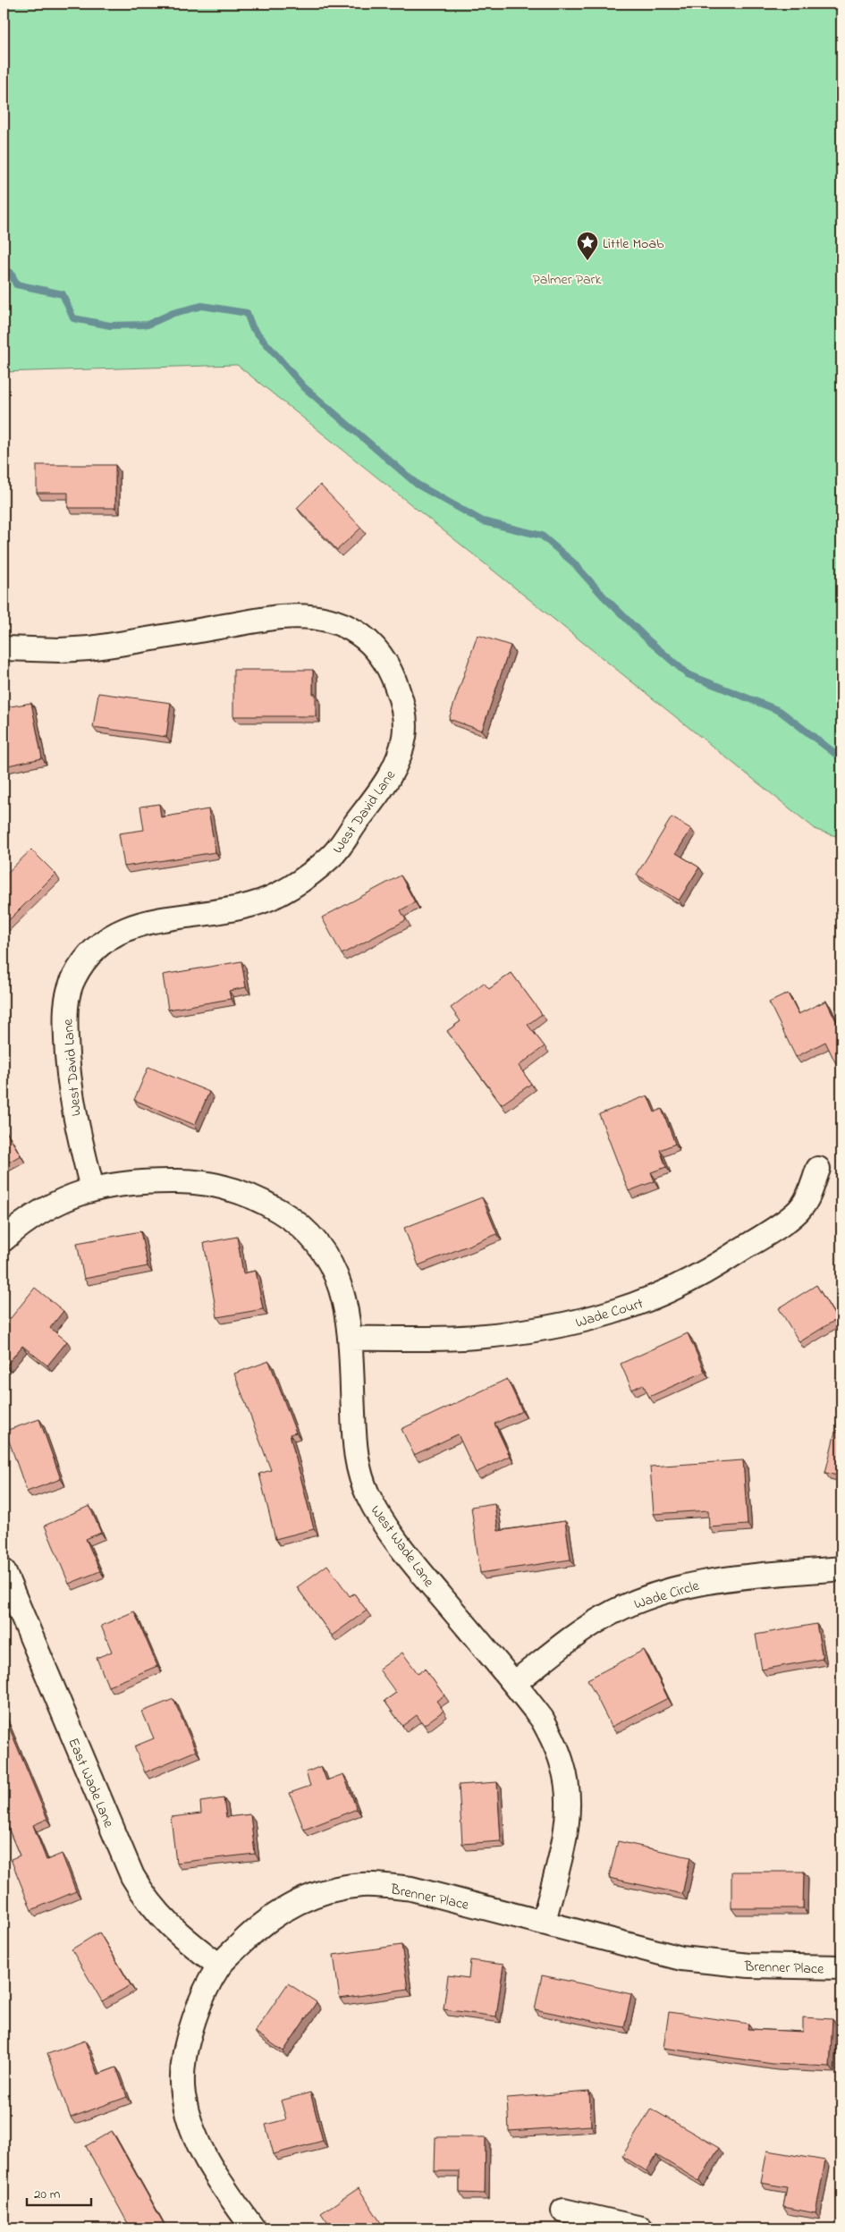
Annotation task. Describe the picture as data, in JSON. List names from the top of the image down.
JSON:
{
  "streets": {
    "street": [
      "West David Lane",
      "Wade Court",
      "West Wade Lane",
      "Wade Circle",
      "East Wade Lane",
      "Brenner Place"
    ]
  },
  "crossings": [
    ["West David Lane", "West Wade Lane"],
    ["Wade Court", "West Wade Lane"],
    ["West Wade Lane", "Wade Circle"],
    ["West Wade Lane", "Brenner Place"],
    ["East Wade Lane", "Brenner Place"]
  ],
  "parks": ["Palmer Park"],
  "places": {
    "place": ["Little Moab"]
  },
  "scale_bar": "20 m"
}
